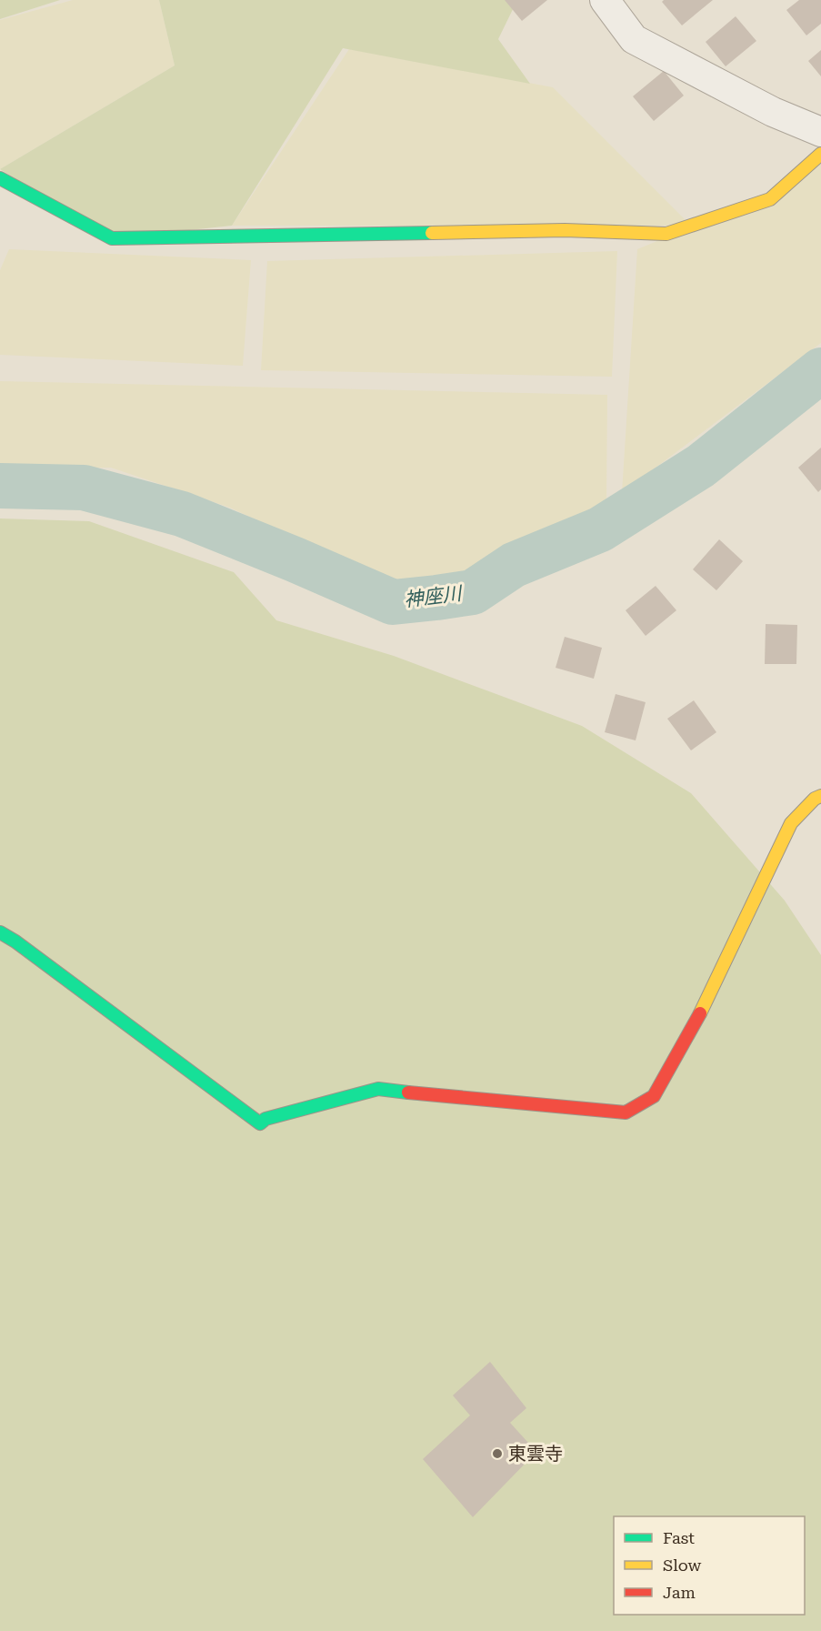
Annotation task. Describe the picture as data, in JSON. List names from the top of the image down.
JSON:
{
  "water": ["神座川"],
  "places": ["東雲寺"],
  "legend": ["Fast", "Slow", "Jam"]
}
